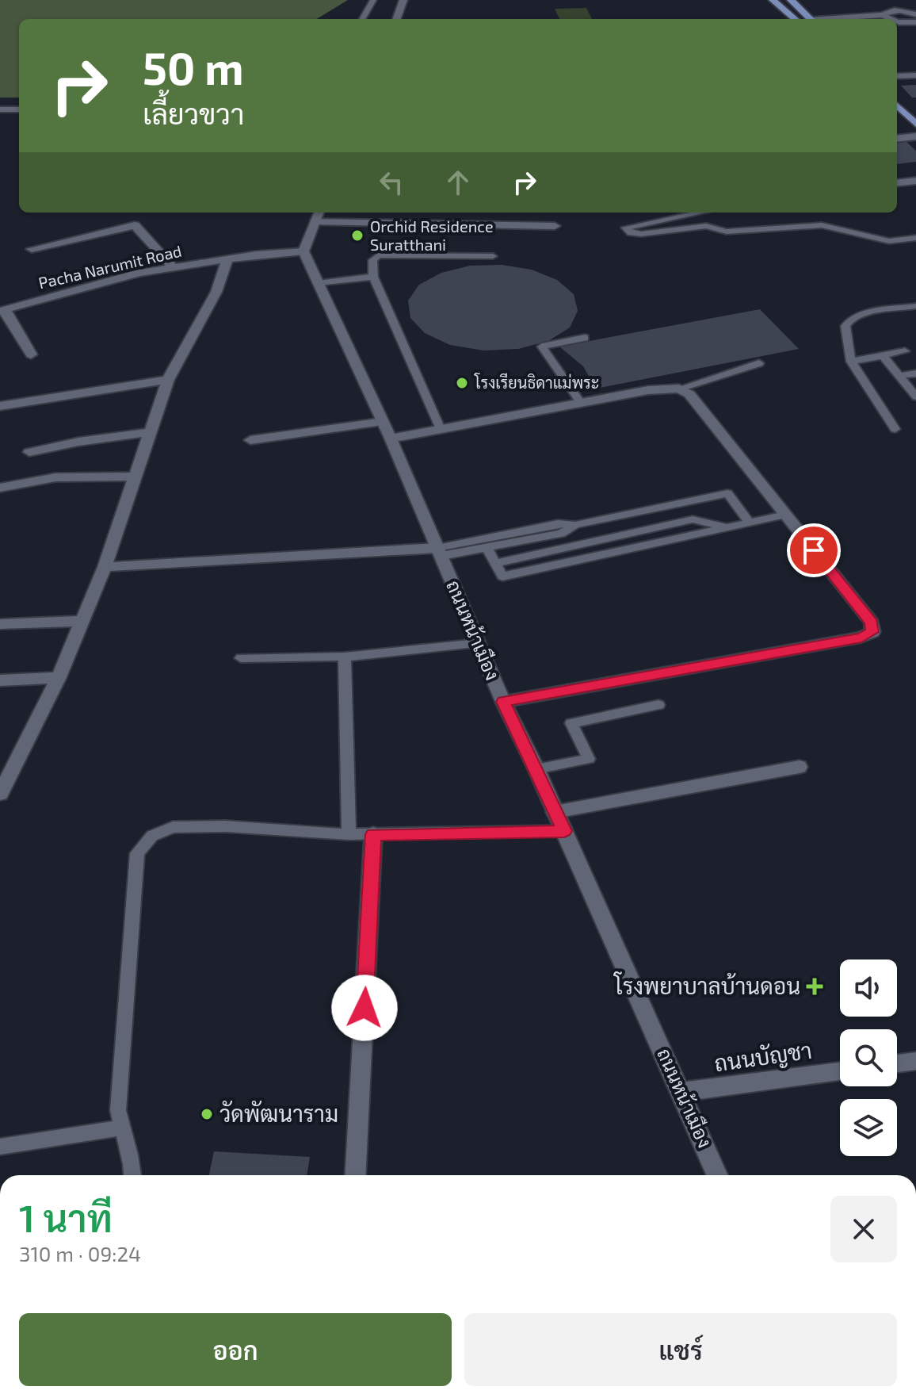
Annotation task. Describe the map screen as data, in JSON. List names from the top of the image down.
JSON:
{
  "streets": {
    "street": ["Pacha Narumit Road", "ถนนหน้าเมือง", "ถนนบัญชา"]
  },
  "crossings": [
    ["Pacha Narumit Road", "ถนนหน้าเมือง"],
    ["ถนนหน้าเมือง", "ถนนบัญชา"]
  ],
  "places": {
    "other": ["Orchid Residence Suratthani", "โรงเรียนธิดาแม่พระ", "วัดพัฒนาราม"],
    "health": ["โรงพยาบาลบ้านดอน"]
  },
  "page": {
    "turn": ["50 m", "เลี้ยวขวา"],
    "heading": ["1 นาที", "310 m · 09:24"],
    "buttons": ["ออก", "แชร์"]
  }
}
